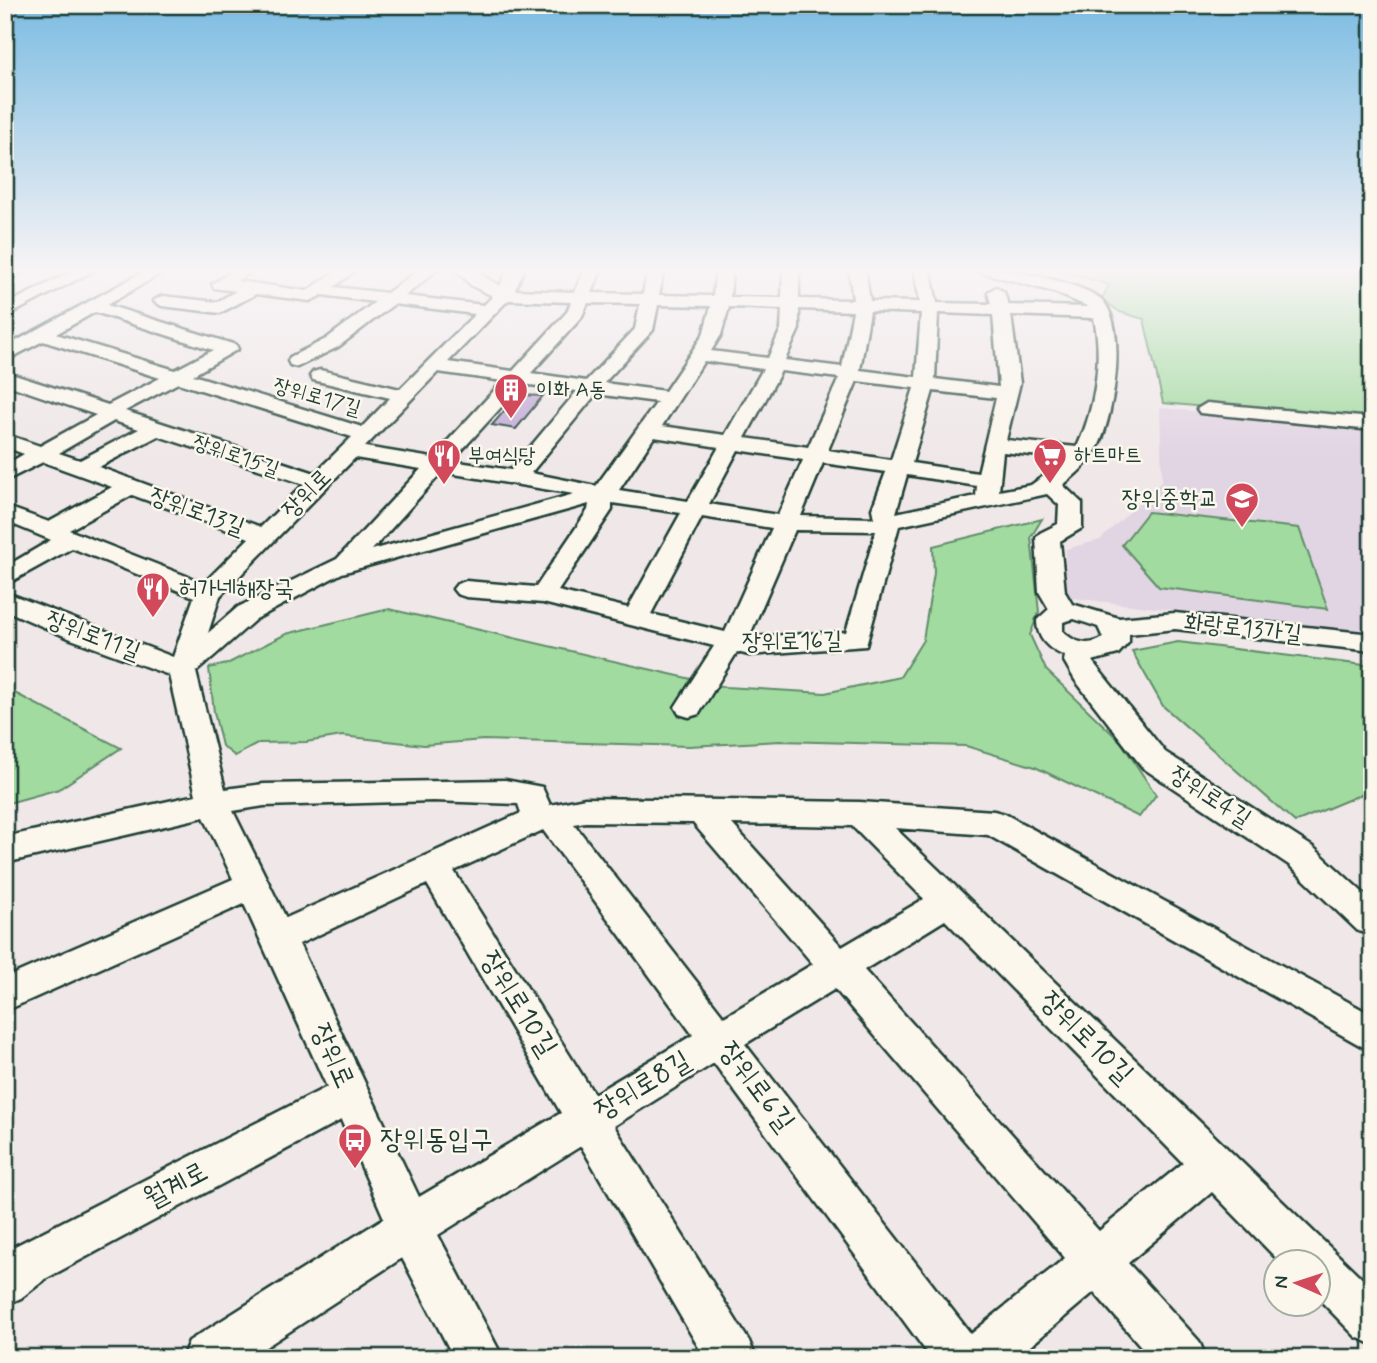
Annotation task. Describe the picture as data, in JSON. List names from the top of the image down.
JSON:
{
  "streets": {
    "street": [
      "장위로17길",
      "장위로15길",
      "장위로",
      "장위로13길",
      "화랑로13가길",
      "장위로11길",
      "장위로16길",
      "장위로4길",
      "장위로10길",
      "장위로8길",
      "장위로6길",
      "월계로"
    ]
  },
  "crossings": [
    ["장위로17길", "장위로"],
    ["장위로15길", "장위로"],
    ["장위로", "장위로13길"],
    ["장위로", "장위로11길"],
    ["장위로", "장위로8길"],
    ["장위로", "월계로"],
    ["장위로10길", "장위로8길"],
    ["장위로8길", "장위로6길"]
  ],
  "places": {
    "building": ["이화 A동"],
    "supermarket": ["하트마트"],
    "restaurant": ["부여식당", "허가네해장국"],
    "school or university": ["장위중학교"],
    "bus stop": ["장위동입구"]
  },
  "north": "left"
}
